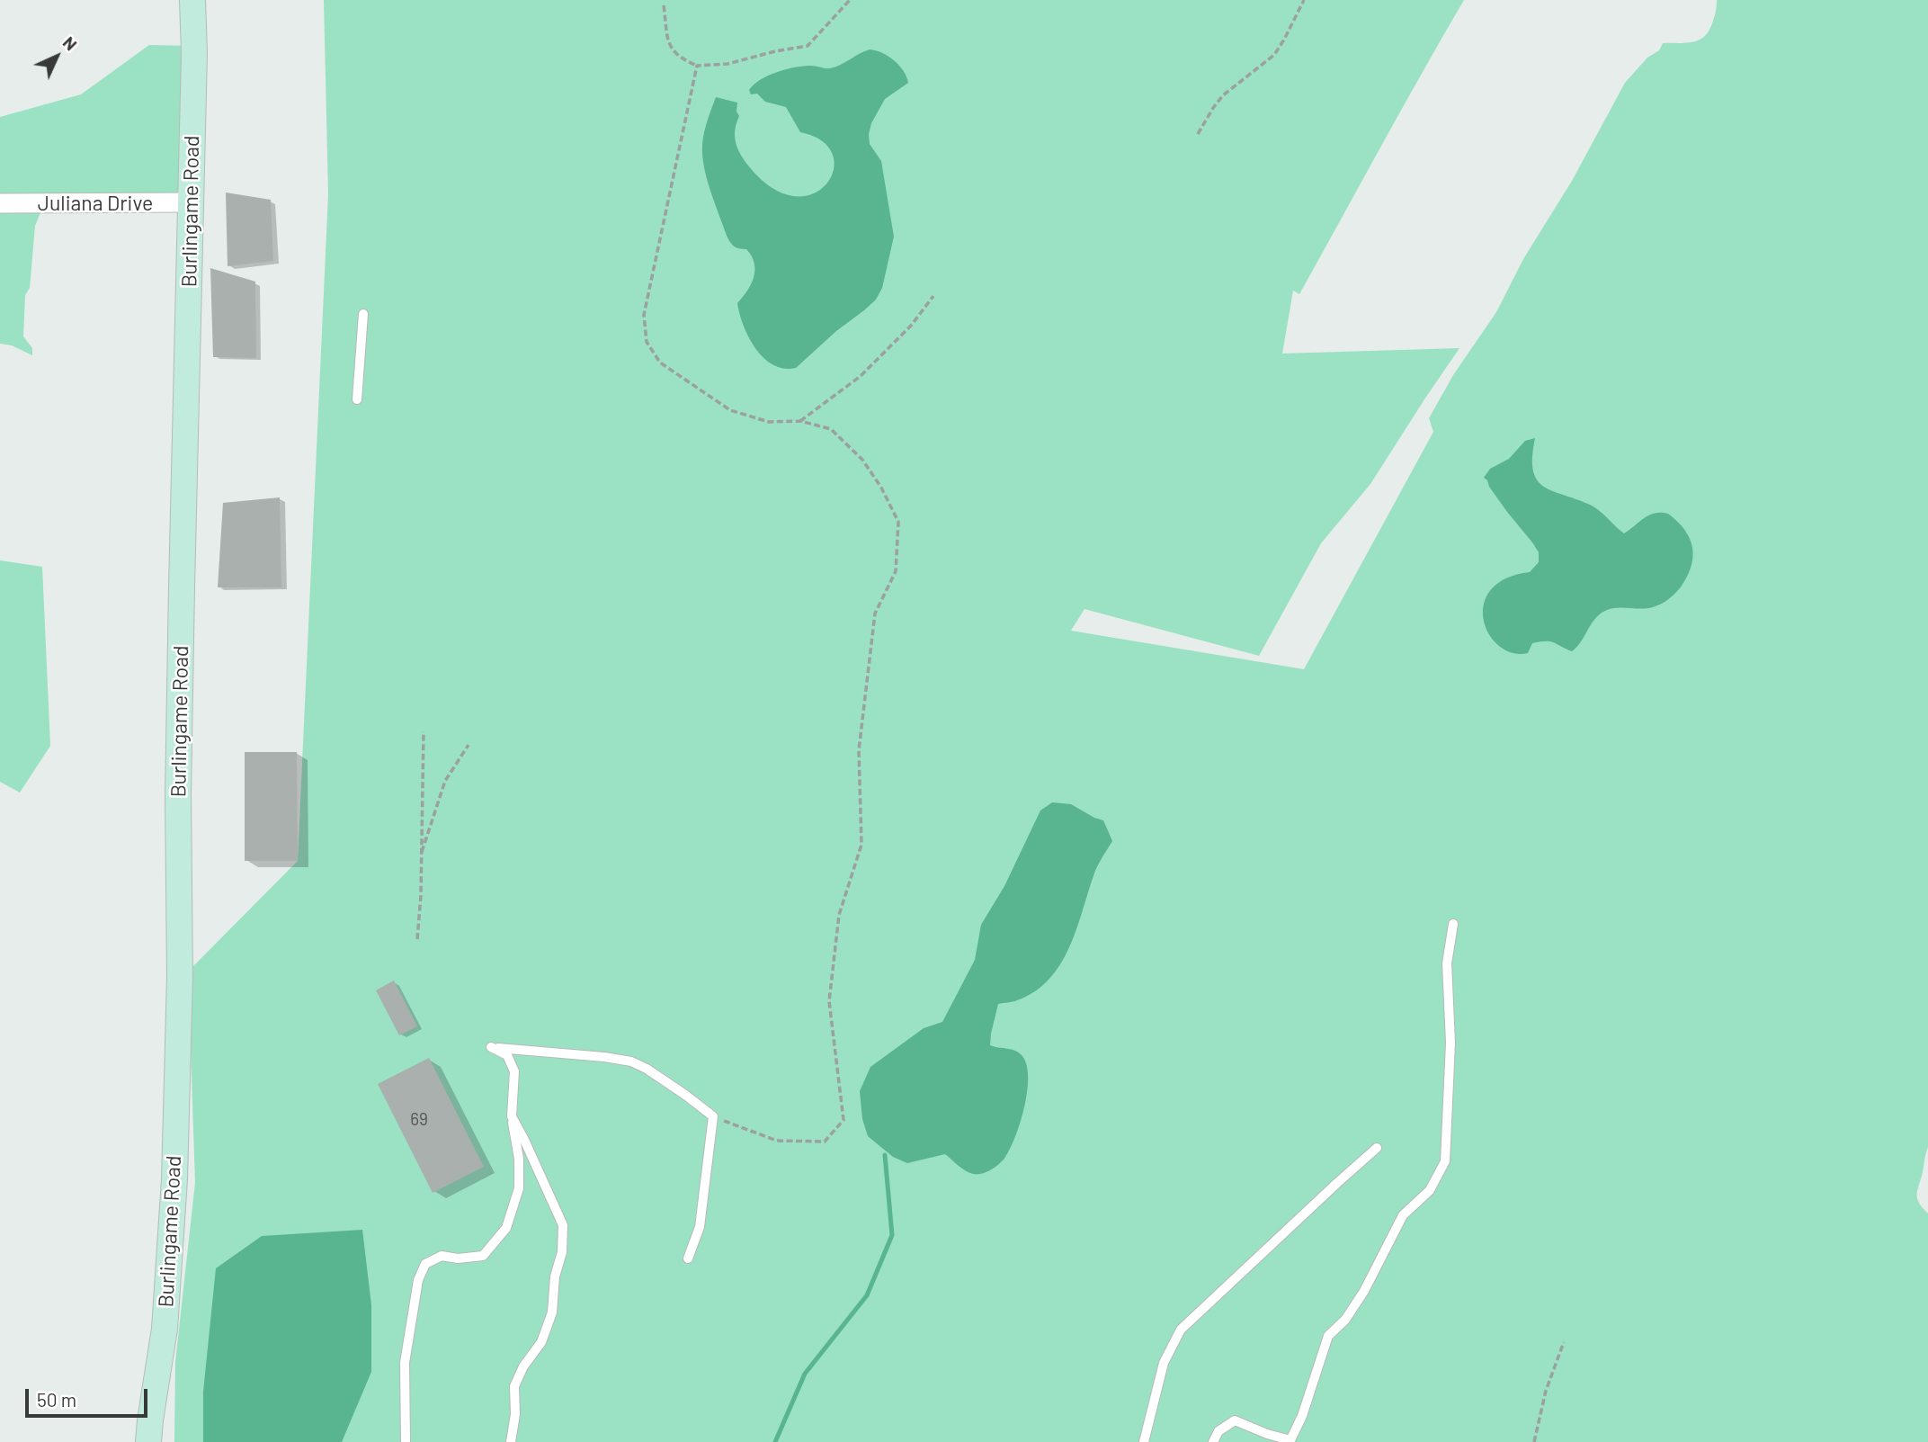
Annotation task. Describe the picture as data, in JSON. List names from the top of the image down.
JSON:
{
  "streets": {
    "street": ["Juliana Drive", "Burlingame Road"]
  },
  "crossings": [
    ["Juliana Drive", "Burlingame Road"]
  ],
  "house_numbers": ["69"],
  "scale_bar": "50 m",
  "north": "top right"
}
